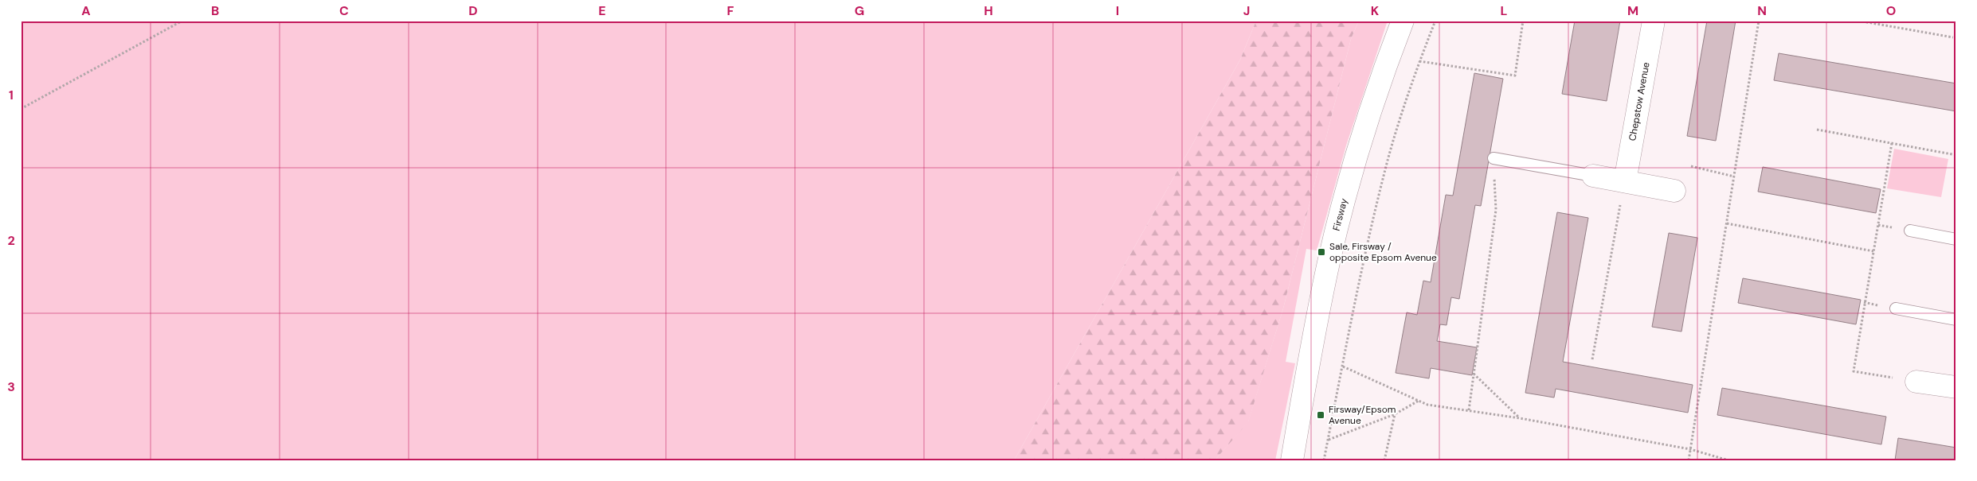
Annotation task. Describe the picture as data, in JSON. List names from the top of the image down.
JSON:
{
  "streets": {
    "street": ["Chepstow Avenue", "Firsway"]
  },
  "places": {
    "transit": ["Sale, Firsway / opposite Epsom Avenue", "Firsway/Epsom Avenue"]
  },
  "grid": {
    "columns": [
      "A",
      "B",
      "C",
      "D",
      "E",
      "F",
      "G",
      "H",
      "I",
      "J",
      "K",
      "L",
      "M",
      "N",
      "O"
    ],
    "rows": ["1", "2", "3"]
  }
}
